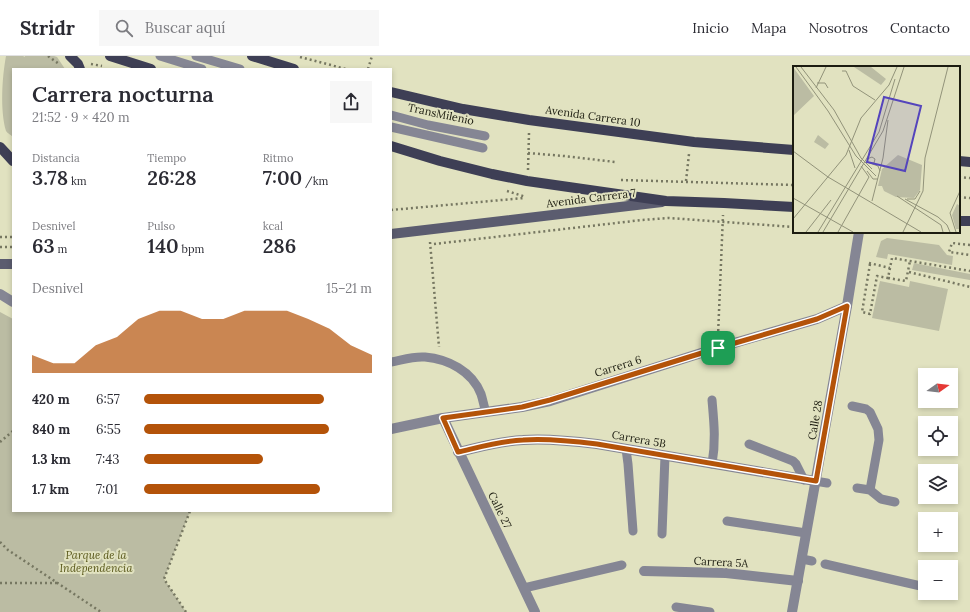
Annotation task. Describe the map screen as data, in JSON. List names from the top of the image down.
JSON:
{
  "streets": {
    "main road": ["Avenida Carrera 10", "Avenida Carrera 7"],
    "street": [
      "Carrera 6",
      "Calle 28",
      "Carrera 5B",
      "Calle 27",
      "Carrera 5A"
    ],
    "lane": ["TransMilenio"]
  },
  "crossings": [
    ["Carrera 6", "Calle 28"],
    ["Carrera 6", "Calle 27"],
    ["Calle 28", "Carrera 5B"],
    ["Calle 28", "Carrera 5A"],
    ["Carrera 5B", "Calle 27"]
  ],
  "parks": ["Parque de la Independencia"],
  "north": "right",
  "page": {
    "header": "Stridr",
    "search": "Buscar aquí",
    "nav": [
      "Inicio",
      "Mapa",
      "Nosotros",
      "Contacto"
    ],
    "heading": ["Carrera nocturna", "21:52 · 9 × 420 m"],
    "stats": [
      ["Distancia", "3.78 km"],
      ["Tiempo", "26:28"],
      ["Ritmo", "7:00 /km"],
      ["Desnivel", "63 m"],
      ["Pulso", "140 bpm"],
      ["kcal", "286"]
    ],
    "chart": ["Desnivel", "15–21 m"],
    "map_buttons": ["+", "−"],
    "list": [
      {
        "name": "420 m",
        "note": "6:57"
      },
      {
        "name": "840 m",
        "note": "6:55"
      },
      {
        "name": "1.3 km",
        "note": "7:43"
      },
      {
        "name": "1.7 km",
        "note": "7:01"
      }
    ]
  }
}
